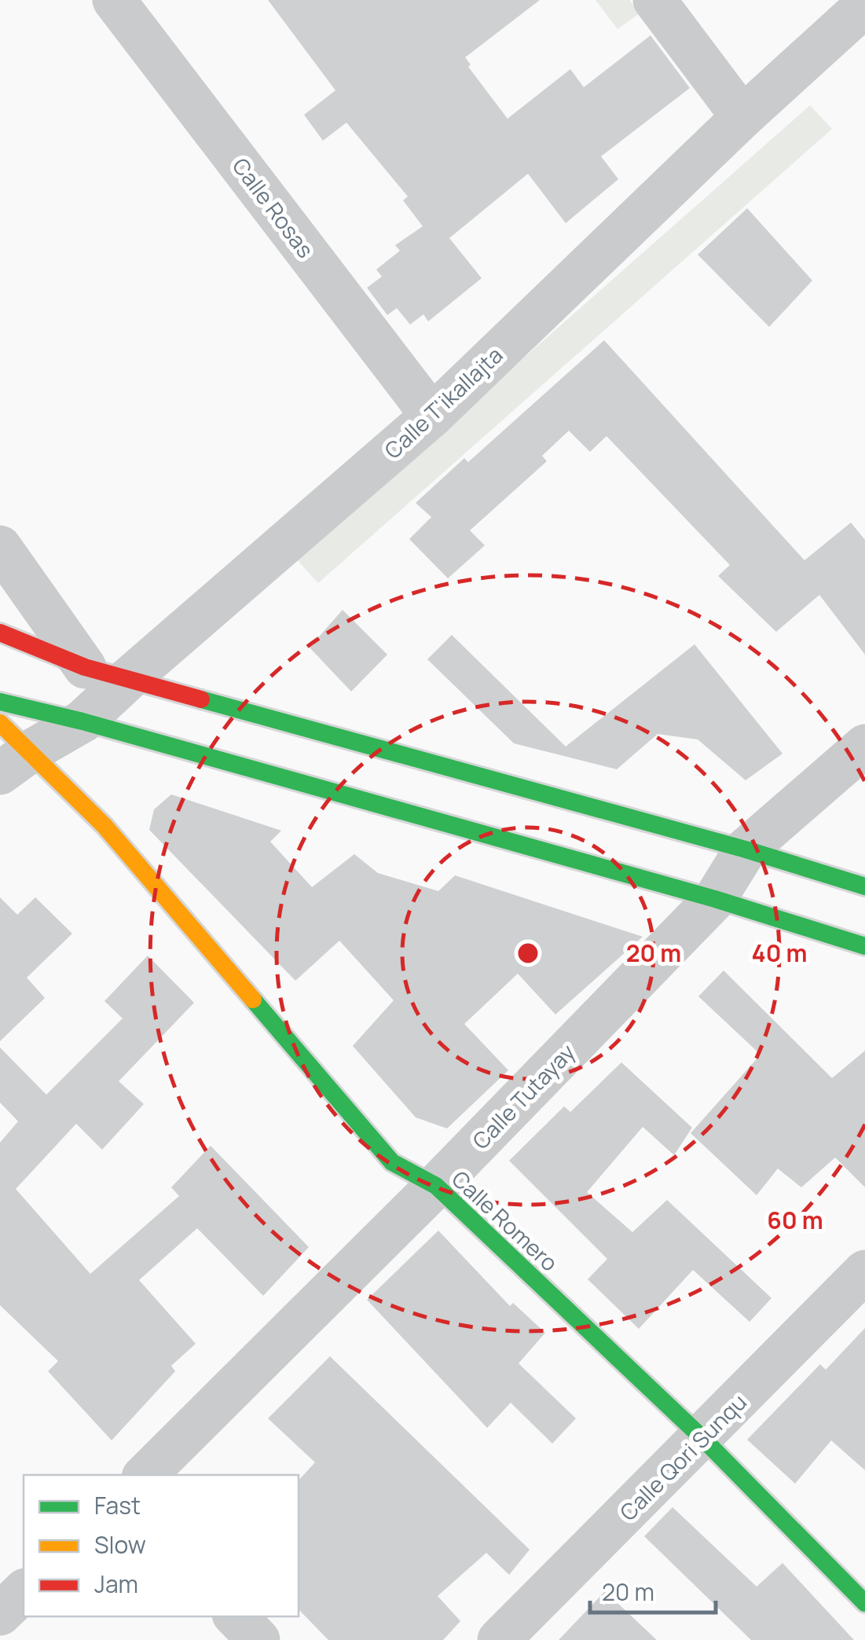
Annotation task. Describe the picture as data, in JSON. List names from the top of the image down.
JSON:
{
  "streets": {
    "main road": ["Calle Romero"],
    "street": [
      "Calle Rosas",
      "Calle T'ikallajta",
      "Calle Tutayay",
      "Calle Qori Sunqu"
    ]
  },
  "crossings": [
    ["Calle Rosas", "Calle T'ikallajta"],
    ["Calle T'ikallajta", "Calle Romero"],
    ["Calle Tutayay", "Calle Romero"],
    ["Calle Romero", "Calle Qori Sunqu"]
  ],
  "legend": ["Fast", "Slow", "Jam"],
  "scale_bar": "20 m",
  "rings": ["20 m", "40 m", "60 m"]
}
